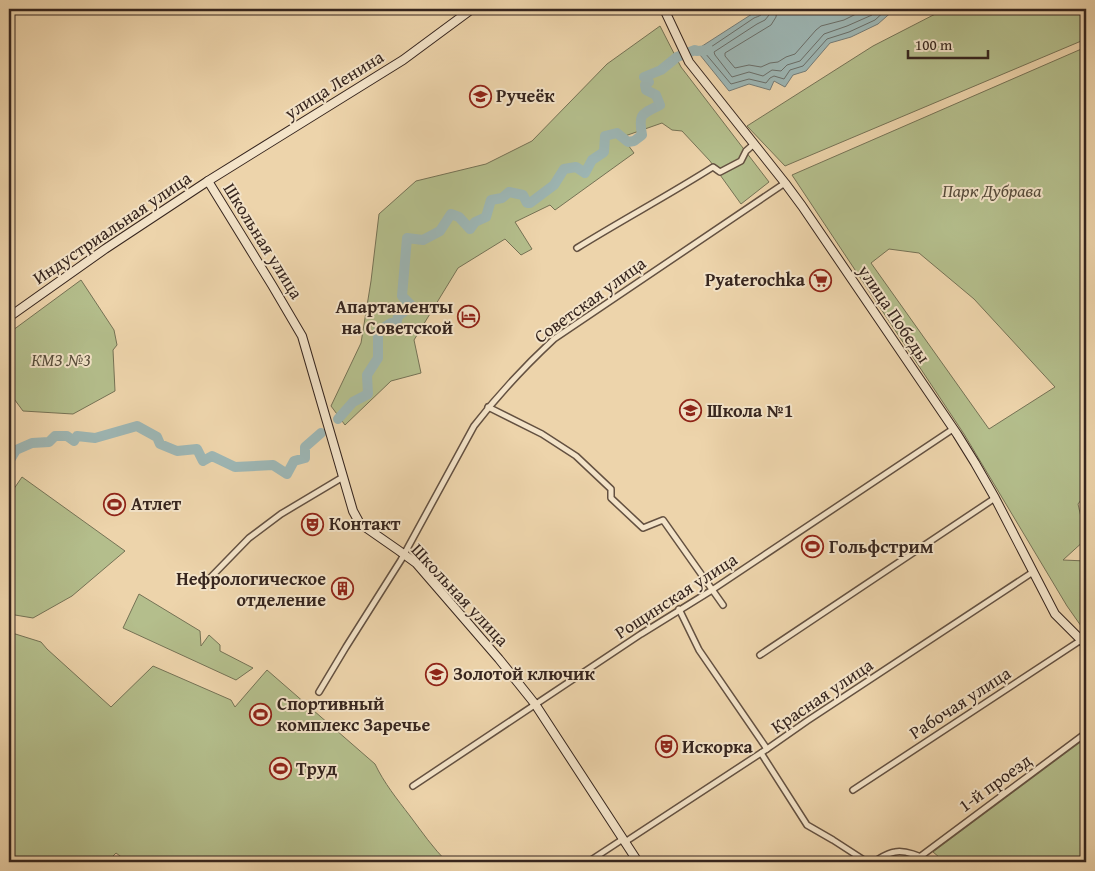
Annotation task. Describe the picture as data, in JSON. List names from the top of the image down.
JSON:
{
  "streets": {
    "main road": [
      "улица Ленина",
      "Индустриальная улица",
      "Школьная улица",
      "улица Победы"
    ],
    "street": [
      "Советская улица",
      "Рощинская улица",
      "Красная улица",
      "Рабочая улица",
      "1-й проезд"
    ]
  },
  "crossings": [
    ["улица Ленина", "Индустриальная улица"],
    ["улица Ленина", "Школьная улица"],
    ["Индустриальная улица", "Школьная улица"],
    ["Школьная улица", "Советская улица"],
    ["Школьная улица", "Рощинская улица"],
    ["Школьная улица", "Красная улица"],
    ["Советская улица", "улица Победы"],
    ["улица Победы", "Рощинская улица"],
    ["улица Победы", "Красная улица"],
    ["улица Победы", "Рабочая улица"]
  ],
  "parks": ["Парк Дубрава", "КМЗ №3"],
  "places": {
    "school or university": ["Ручеёк", "Школа №1", "Золотой ключик"],
    "supermarket": ["Pyaterochka"],
    "hotel": ["Апартаменты на Советской"],
    "sports": [
      "Атлет",
      "Гольфстрим",
      "Спортивный комплекс Заречье",
      "Труд"
    ],
    "theatre": ["Контакт", "Искорка"],
    "building": ["Нефрологическое отделение"]
  },
  "scale_bar": "100 m"
}
